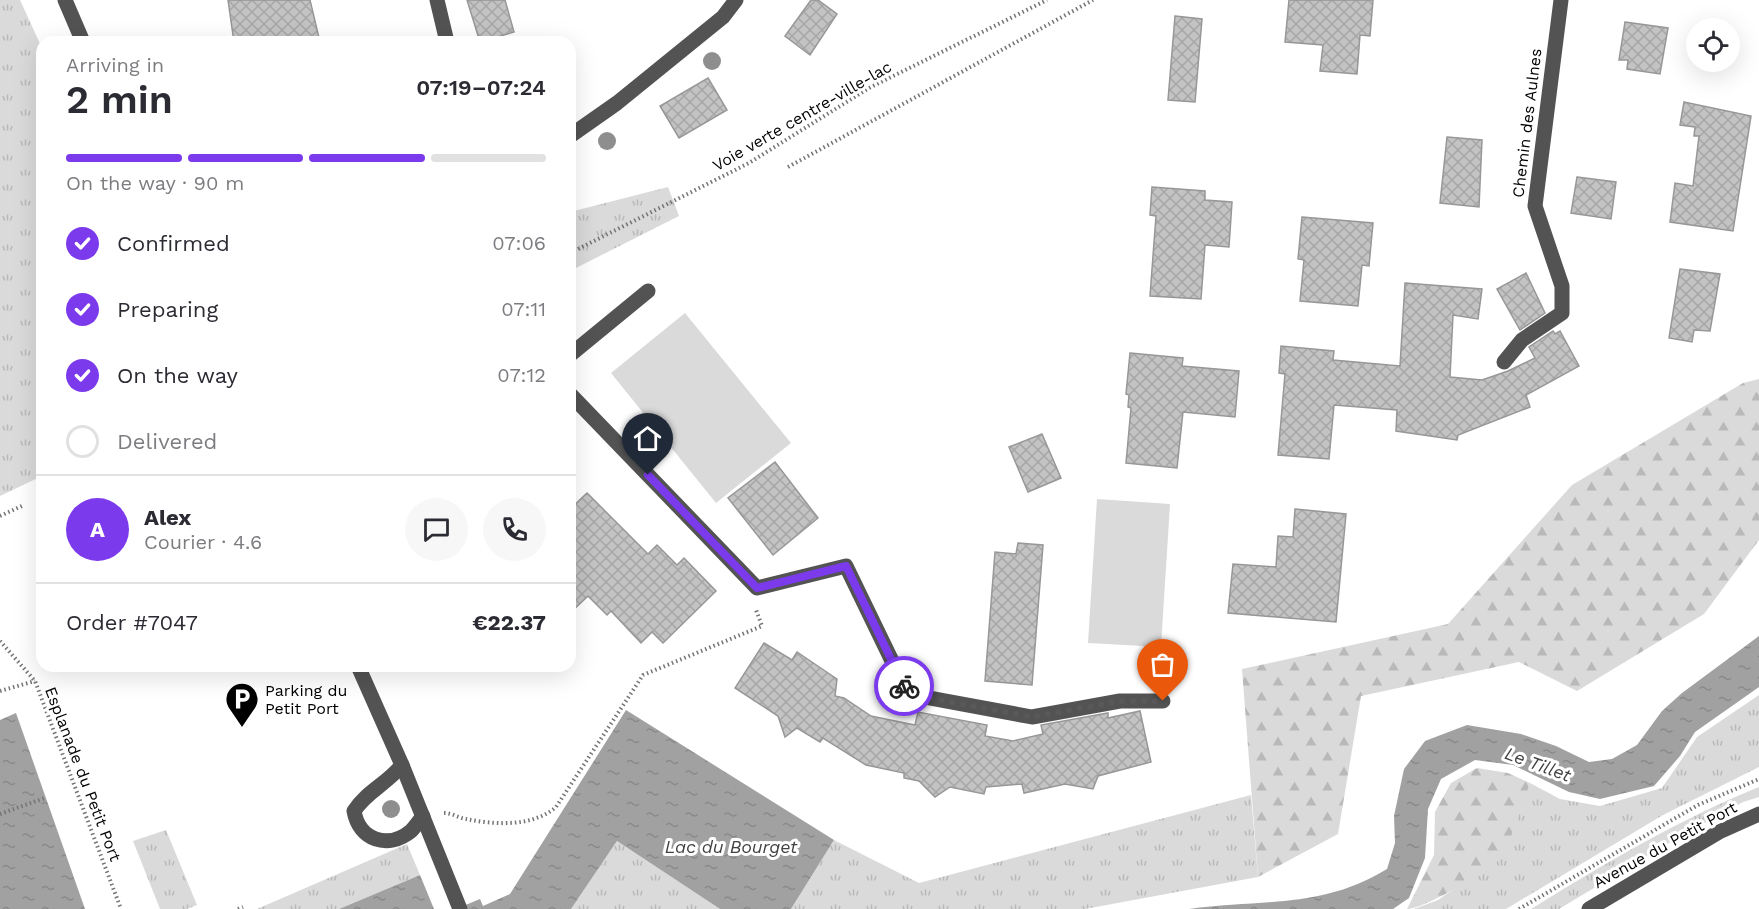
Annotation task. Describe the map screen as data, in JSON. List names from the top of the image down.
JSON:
{
  "streets": {
    "street": ["Chemin des Aulnes", "Avenue du Petit Port"],
    "path": ["Voie verte centre-ville-lac", "Esplanade du Petit Port"]
  },
  "water": ["Le Tillet", "Lac du Bourget"],
  "places": {
    "parking": ["Parking du Petit Port"]
  },
  "page": {
    "heading": ["2 min", "Arriving in", "07:19–07:24"],
    "panel": [
      "Alex",
      "Courier · 4.6",
      "Order #7047",
      "€22.37"
    ],
    "bar": "On the way · 90 m",
    "list": [
      ["Confirmed", "07:06"],
      ["Preparing", "07:11"],
      ["On the way", "07:12"],
      "Delivered"
    ],
    "round": "A"
  }
}
